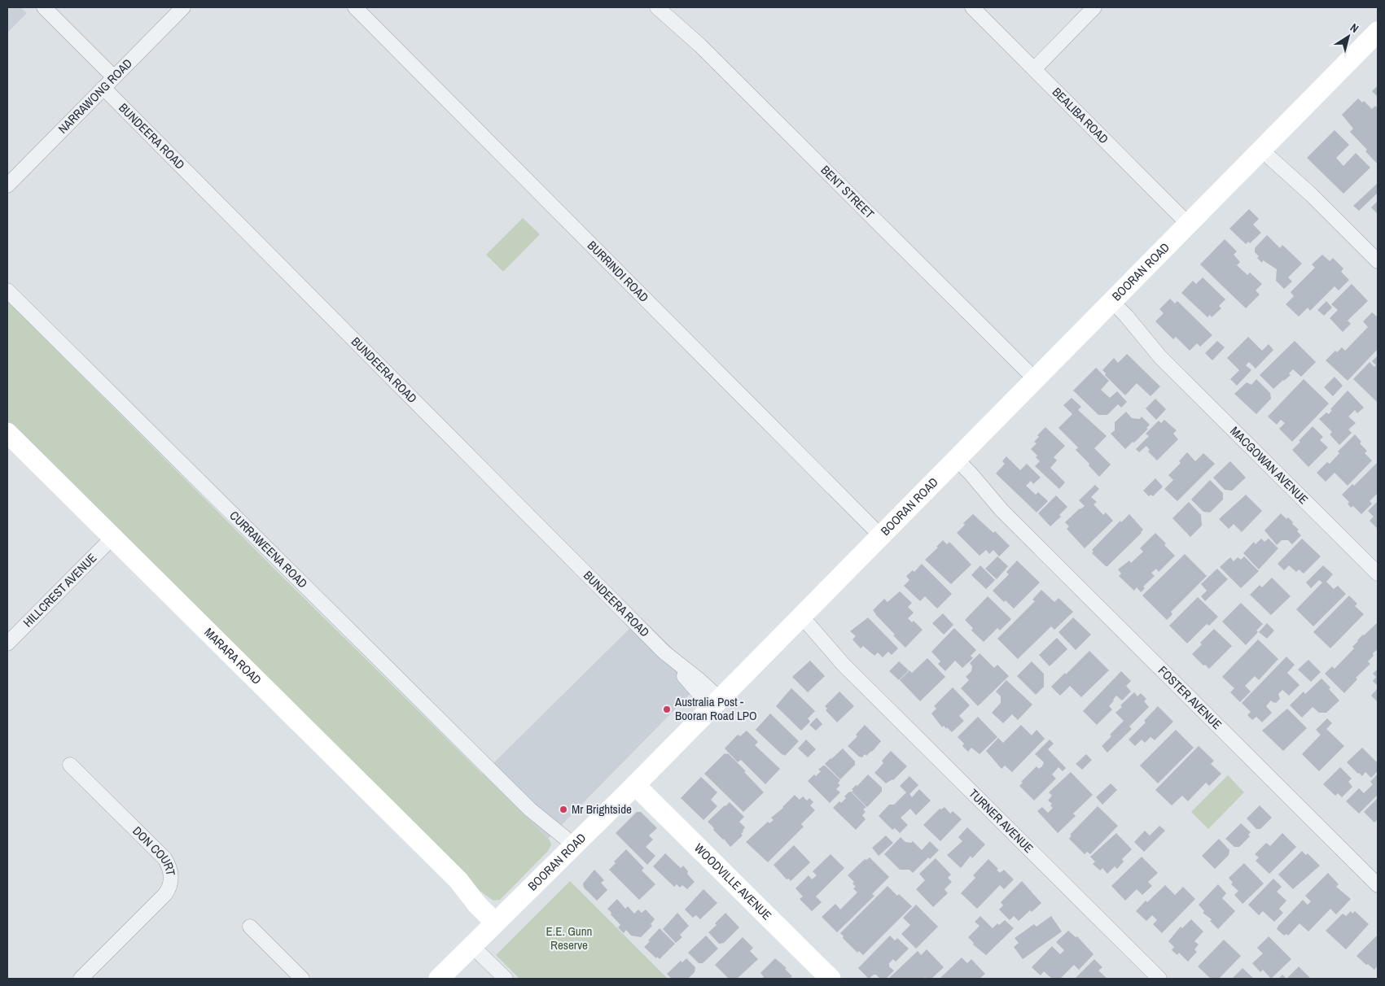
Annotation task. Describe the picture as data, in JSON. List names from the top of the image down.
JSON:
{
  "streets": {
    "street": [
      "NARRAWONG ROAD",
      "BEALIBA ROAD",
      "BUNDEERA ROAD",
      "BENT STREET",
      "BURRINDI ROAD",
      "BOORAN ROAD",
      "MACGOWAN AVENUE",
      "CURRAWEENA ROAD",
      "HILLCREST AVENUE",
      "MARARA ROAD",
      "FOSTER AVENUE",
      "TURNER AVENUE",
      "DON COURT",
      "WOODVILLE AVENUE"
    ]
  },
  "crossings": [
    ["NARRAWONG ROAD", "BUNDEERA ROAD"],
    ["BEALIBA ROAD", "BOORAN ROAD"],
    ["BUNDEERA ROAD", "BOORAN ROAD"],
    ["BENT STREET", "BOORAN ROAD"],
    ["BURRINDI ROAD", "BOORAN ROAD"],
    ["BOORAN ROAD", "MACGOWAN AVENUE"],
    ["BOORAN ROAD", "CURRAWEENA ROAD"],
    ["BOORAN ROAD", "MARARA ROAD"],
    ["BOORAN ROAD", "FOSTER AVENUE"],
    ["BOORAN ROAD", "TURNER AVENUE"],
    ["BOORAN ROAD", "WOODVILLE AVENUE"],
    ["HILLCREST AVENUE", "MARARA ROAD"]
  ],
  "parks": ["E.E. Gunn Reserve"],
  "places": ["Australia Post - Booran Road LPO", "Mr Brightside"],
  "north": "top right"
}
